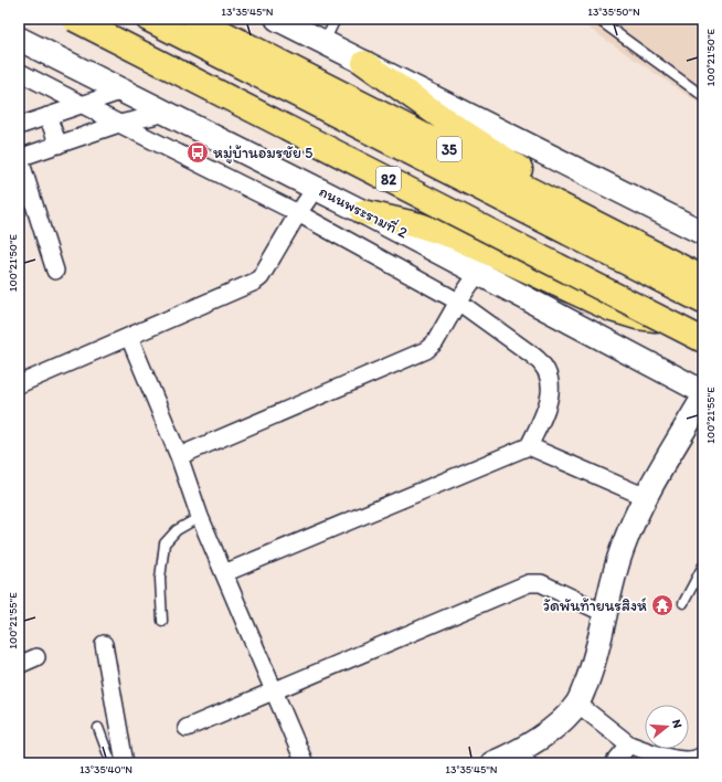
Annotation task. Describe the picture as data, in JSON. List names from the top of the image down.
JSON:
{
  "streets": {
    "highway": ["35", "82"],
    "main road": ["ถนนพระรามที่ 2"]
  },
  "places": {
    "bus stop": ["หมู่บ้านอมรชัย 5"],
    "temple": ["วัดพันท้ายนรสิงห์"]
  },
  "north": "right",
  "coordinates": [
    "13°35'45\"N",
    "13°35'50\"N",
    "100°21'50\"E",
    "100°21'55\"E",
    "13°35'40\"N"
  ]
}
